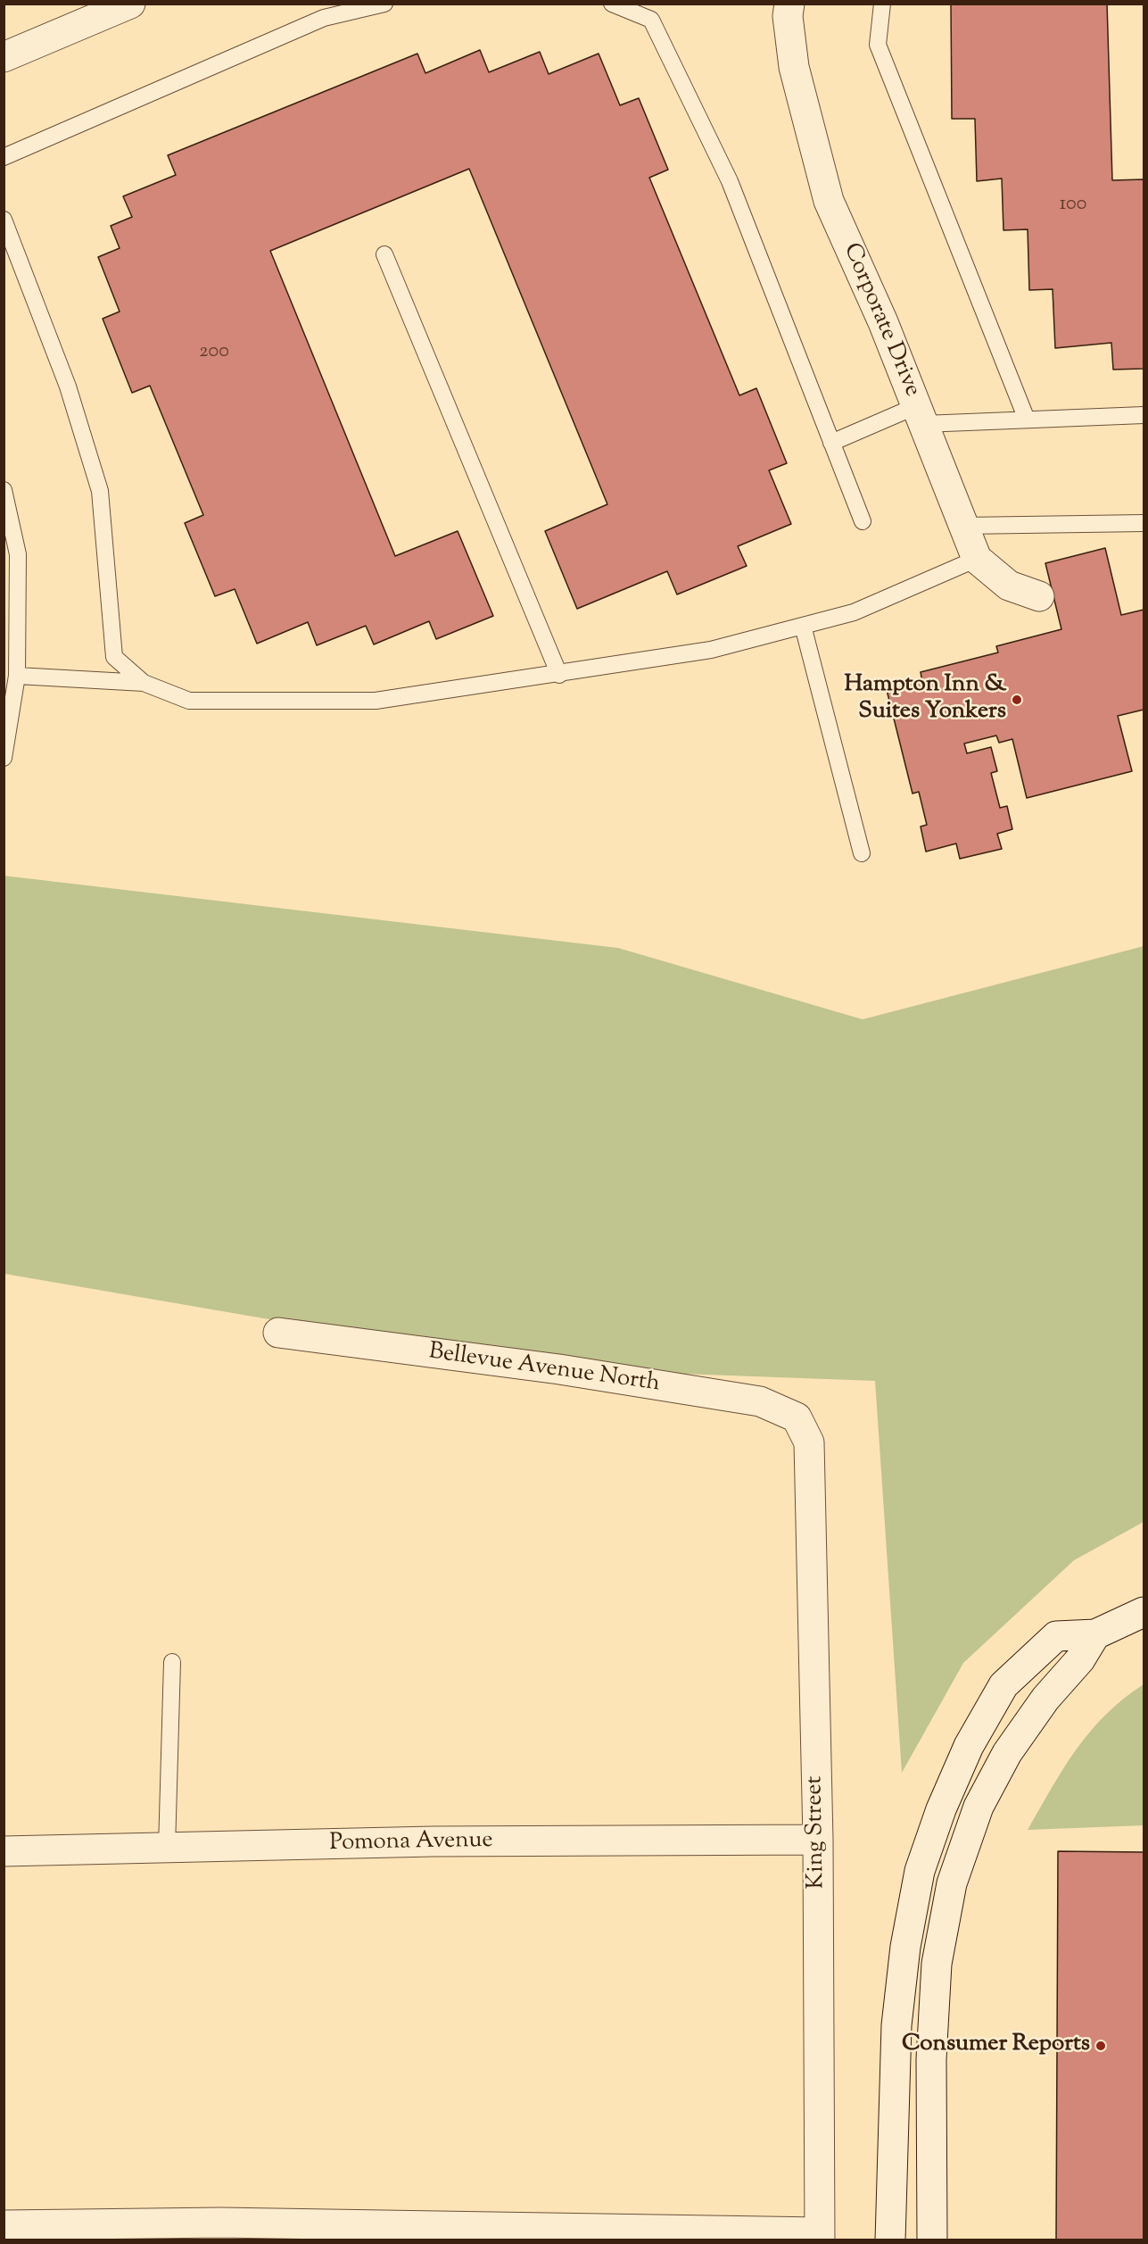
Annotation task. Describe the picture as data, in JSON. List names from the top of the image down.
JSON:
{
  "streets": {
    "street": [
      "Corporate Drive",
      "Bellevue Avenue North",
      "King Street",
      "Pomona Avenue"
    ]
  },
  "crossings": [
    ["Bellevue Avenue North", "King Street"],
    ["King Street", "Pomona Avenue"]
  ],
  "places": ["Hampton Inn & Suites Yonkers", "Consumer Reports"],
  "house_numbers": ["100", "200"]
}
